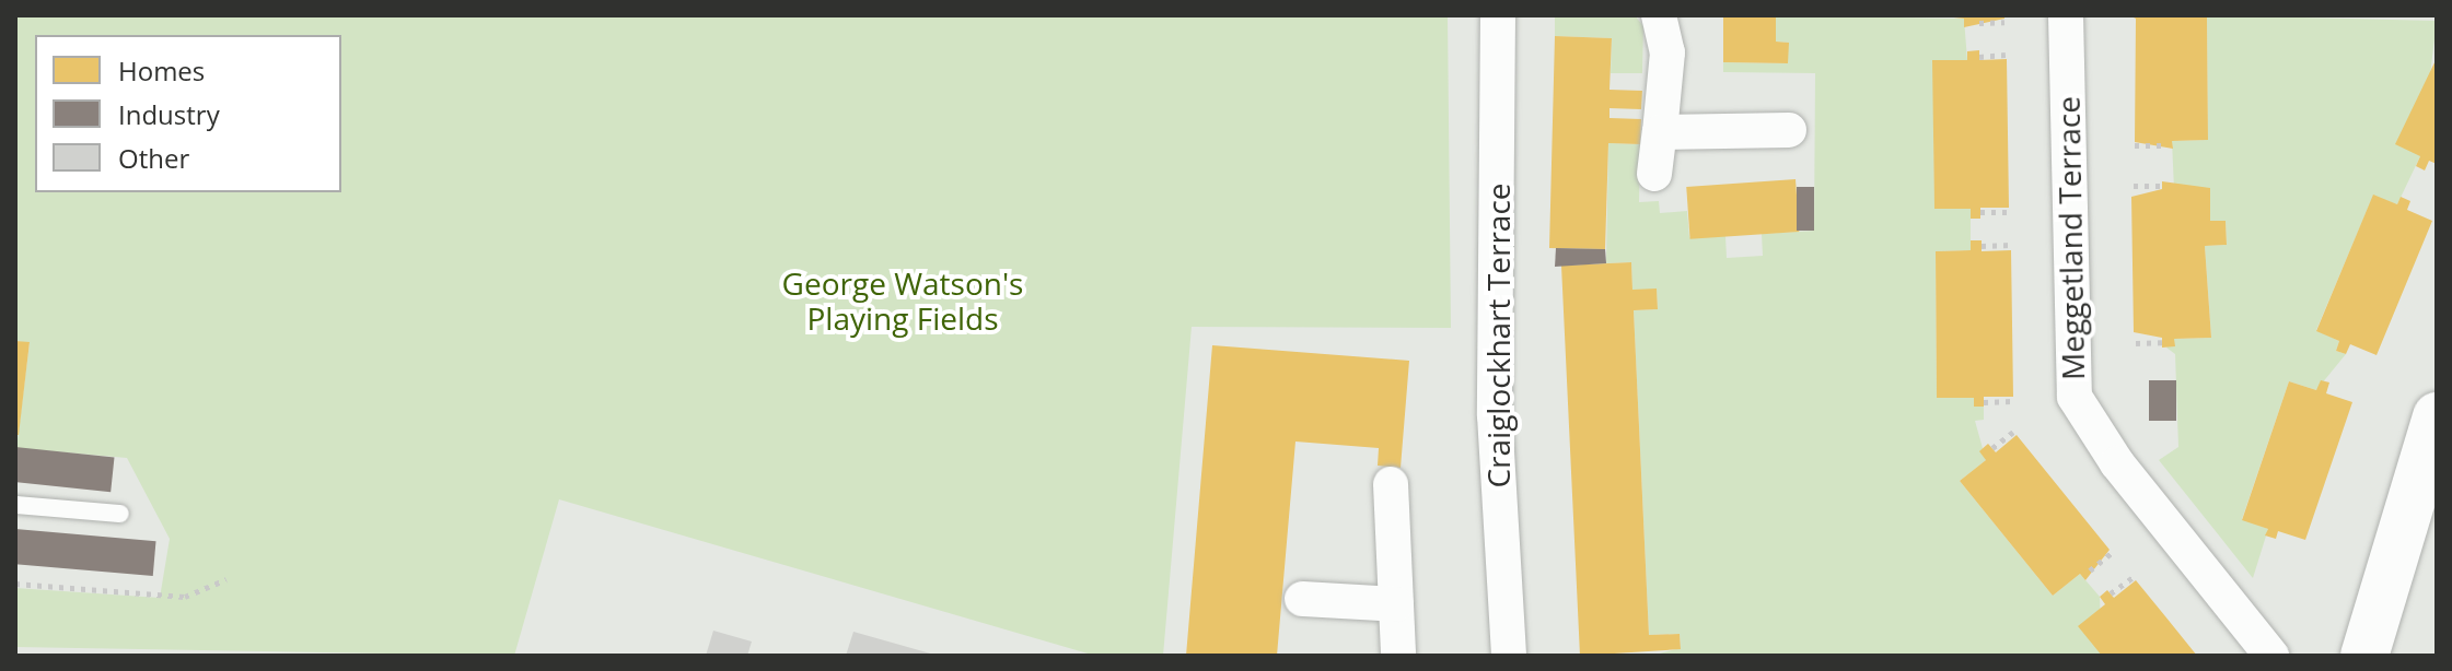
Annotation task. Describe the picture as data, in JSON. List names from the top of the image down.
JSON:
{
  "streets": {
    "street": ["Meggetland Terrace", "Craiglockhart Terrace"]
  },
  "parks": ["George Watson's Playing Fields"],
  "legend": ["Homes", "Industry", "Other"]
}
